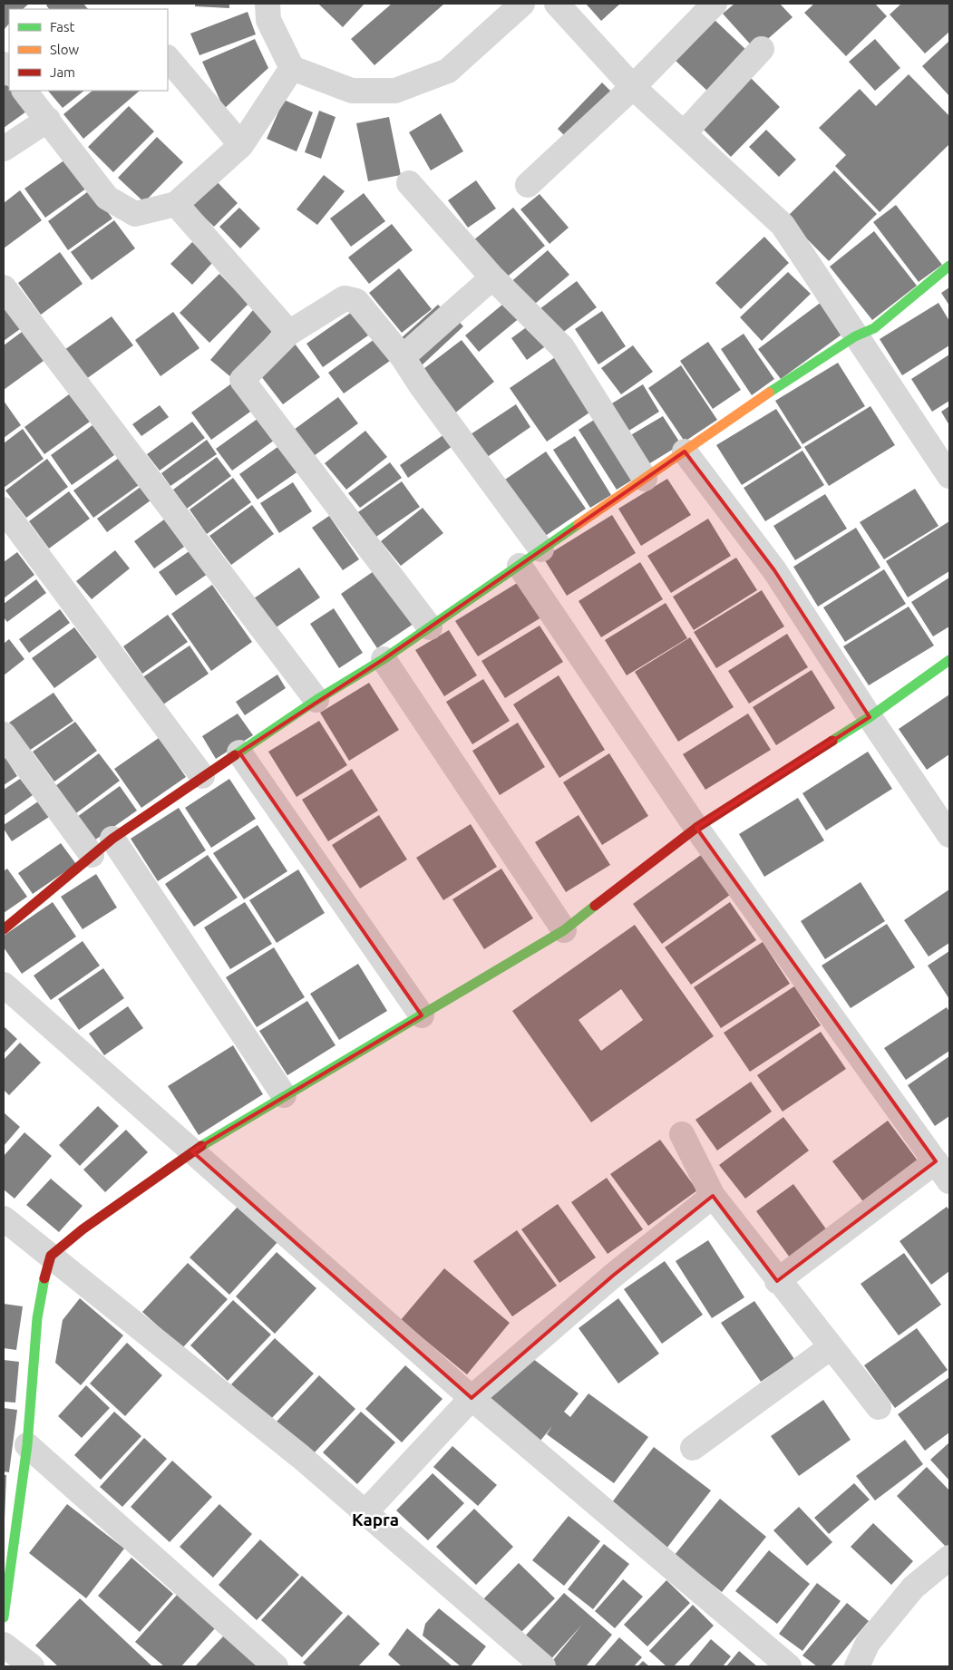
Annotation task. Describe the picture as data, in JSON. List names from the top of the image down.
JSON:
{
  "districts": ["Kapra"],
  "legend": ["Fast", "Slow", "Jam"]
}
